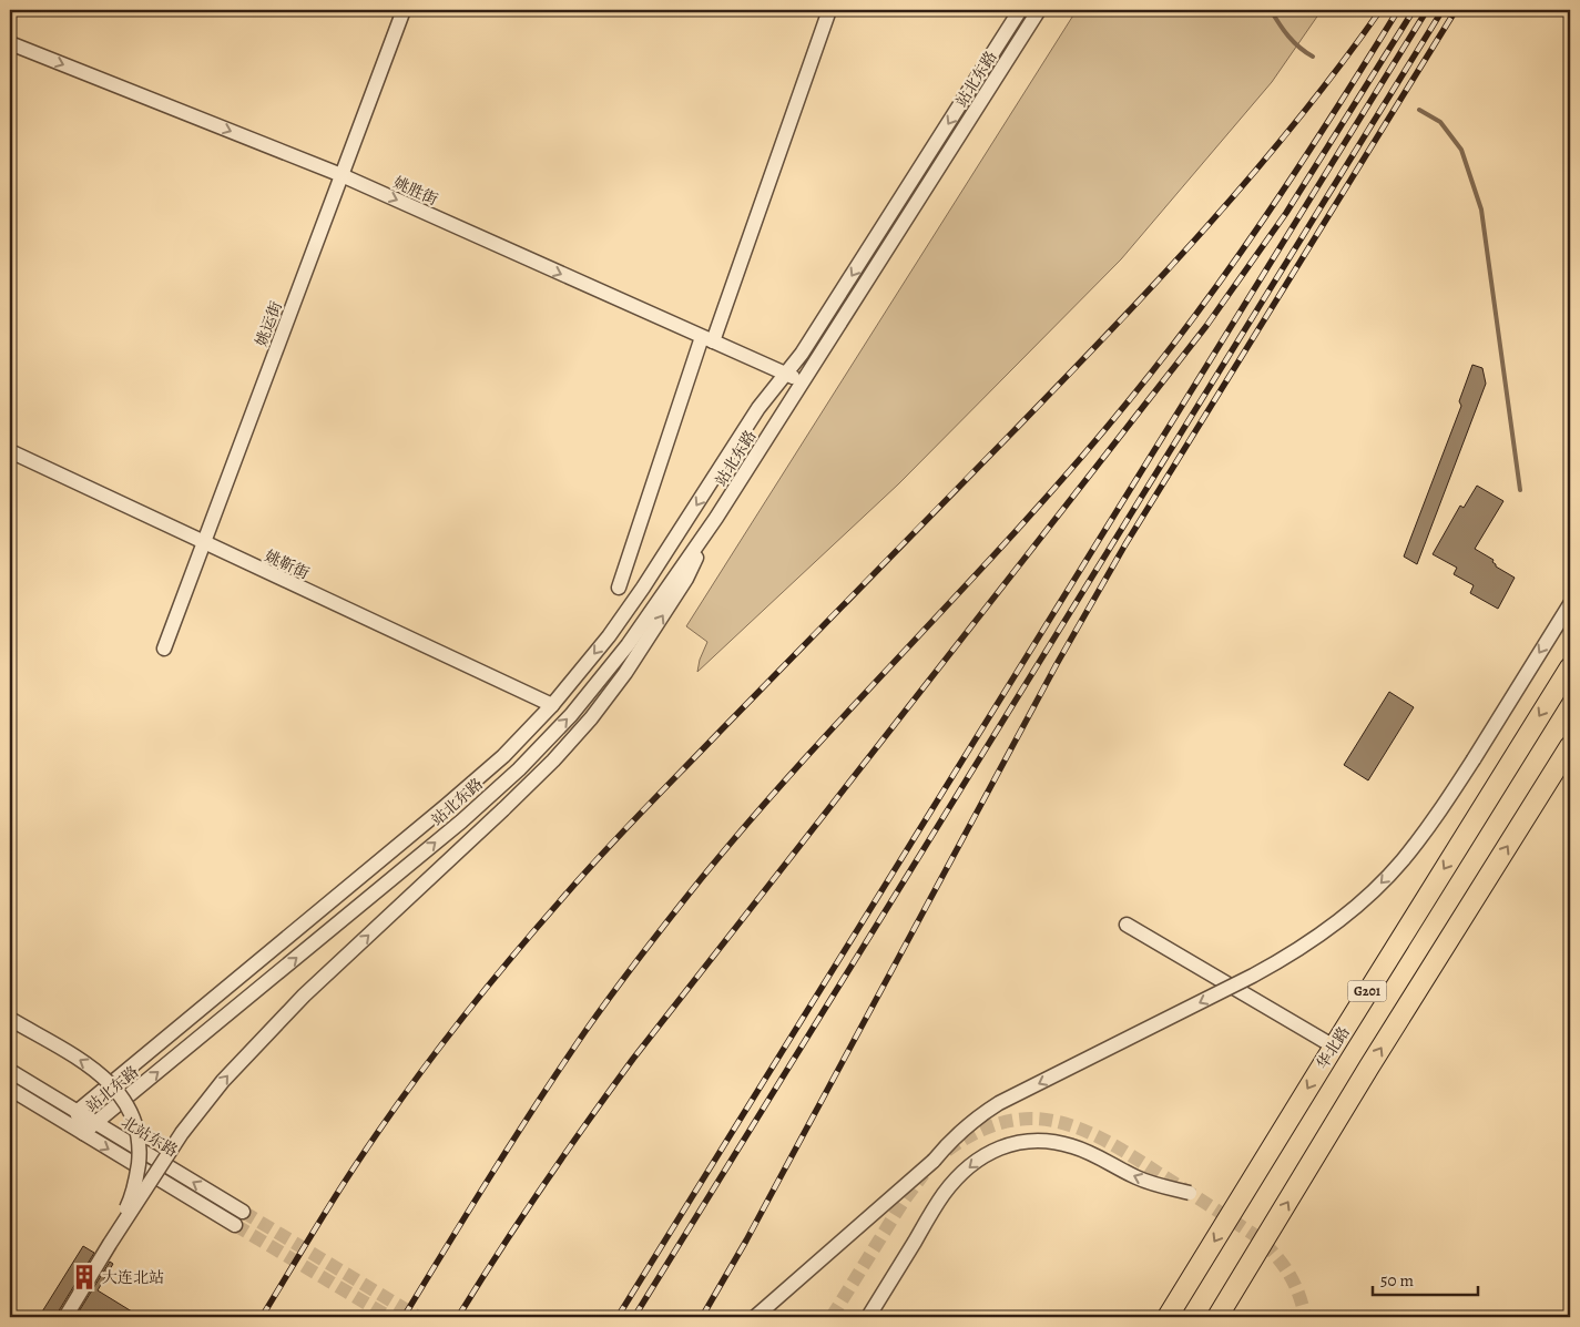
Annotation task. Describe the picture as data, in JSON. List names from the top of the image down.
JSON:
{
  "streets": {
    "highway": ["G201", "华北路"],
    "street": [
      "站北东路",
      "姚胜街",
      "姚运街",
      "姚靳街",
      "北站东路"
    ]
  },
  "crossings": [
    ["站北东路", "姚胜街"],
    ["站北东路", "姚靳街"],
    ["站北东路", "北站东路"],
    ["姚胜街", "姚运街"],
    ["姚运街", "姚靳街"]
  ],
  "one_way": ["姚胜街"],
  "places": {
    "building": ["大连北站"]
  },
  "scale_bar": "50 m"
}
